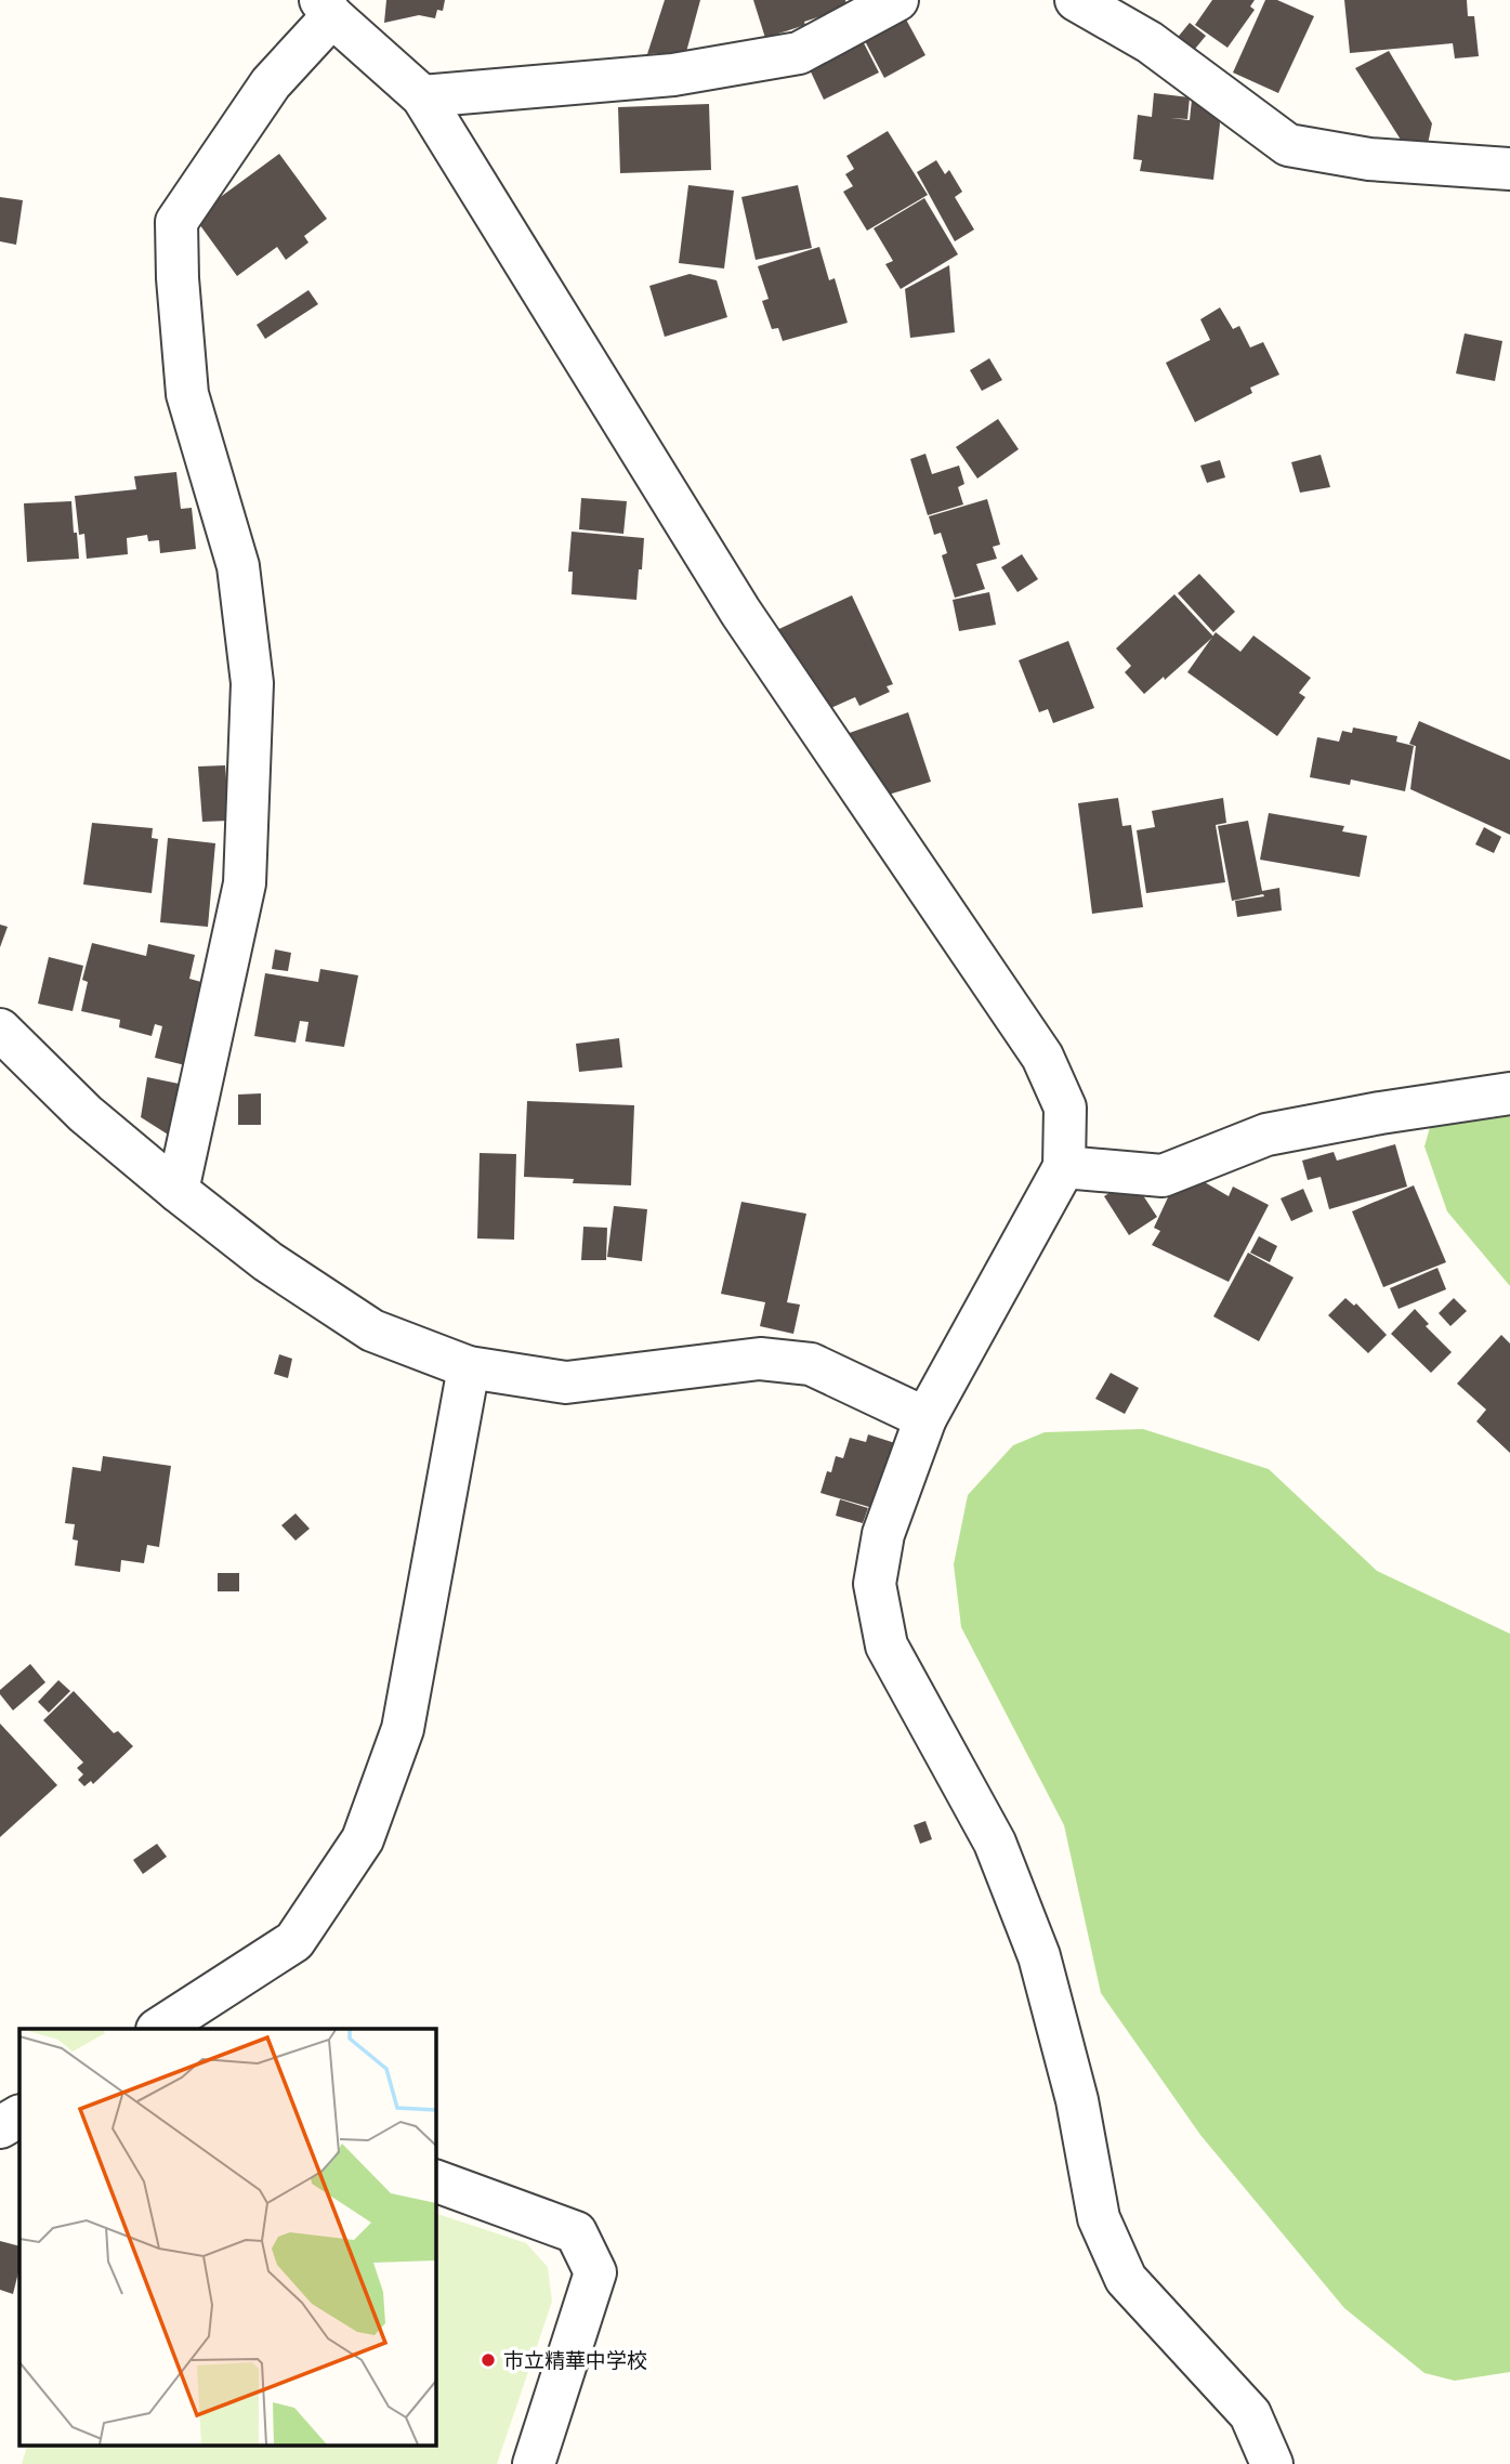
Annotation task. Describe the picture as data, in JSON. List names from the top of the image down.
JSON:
{
  "places": ["市立精華中学校"]
}
